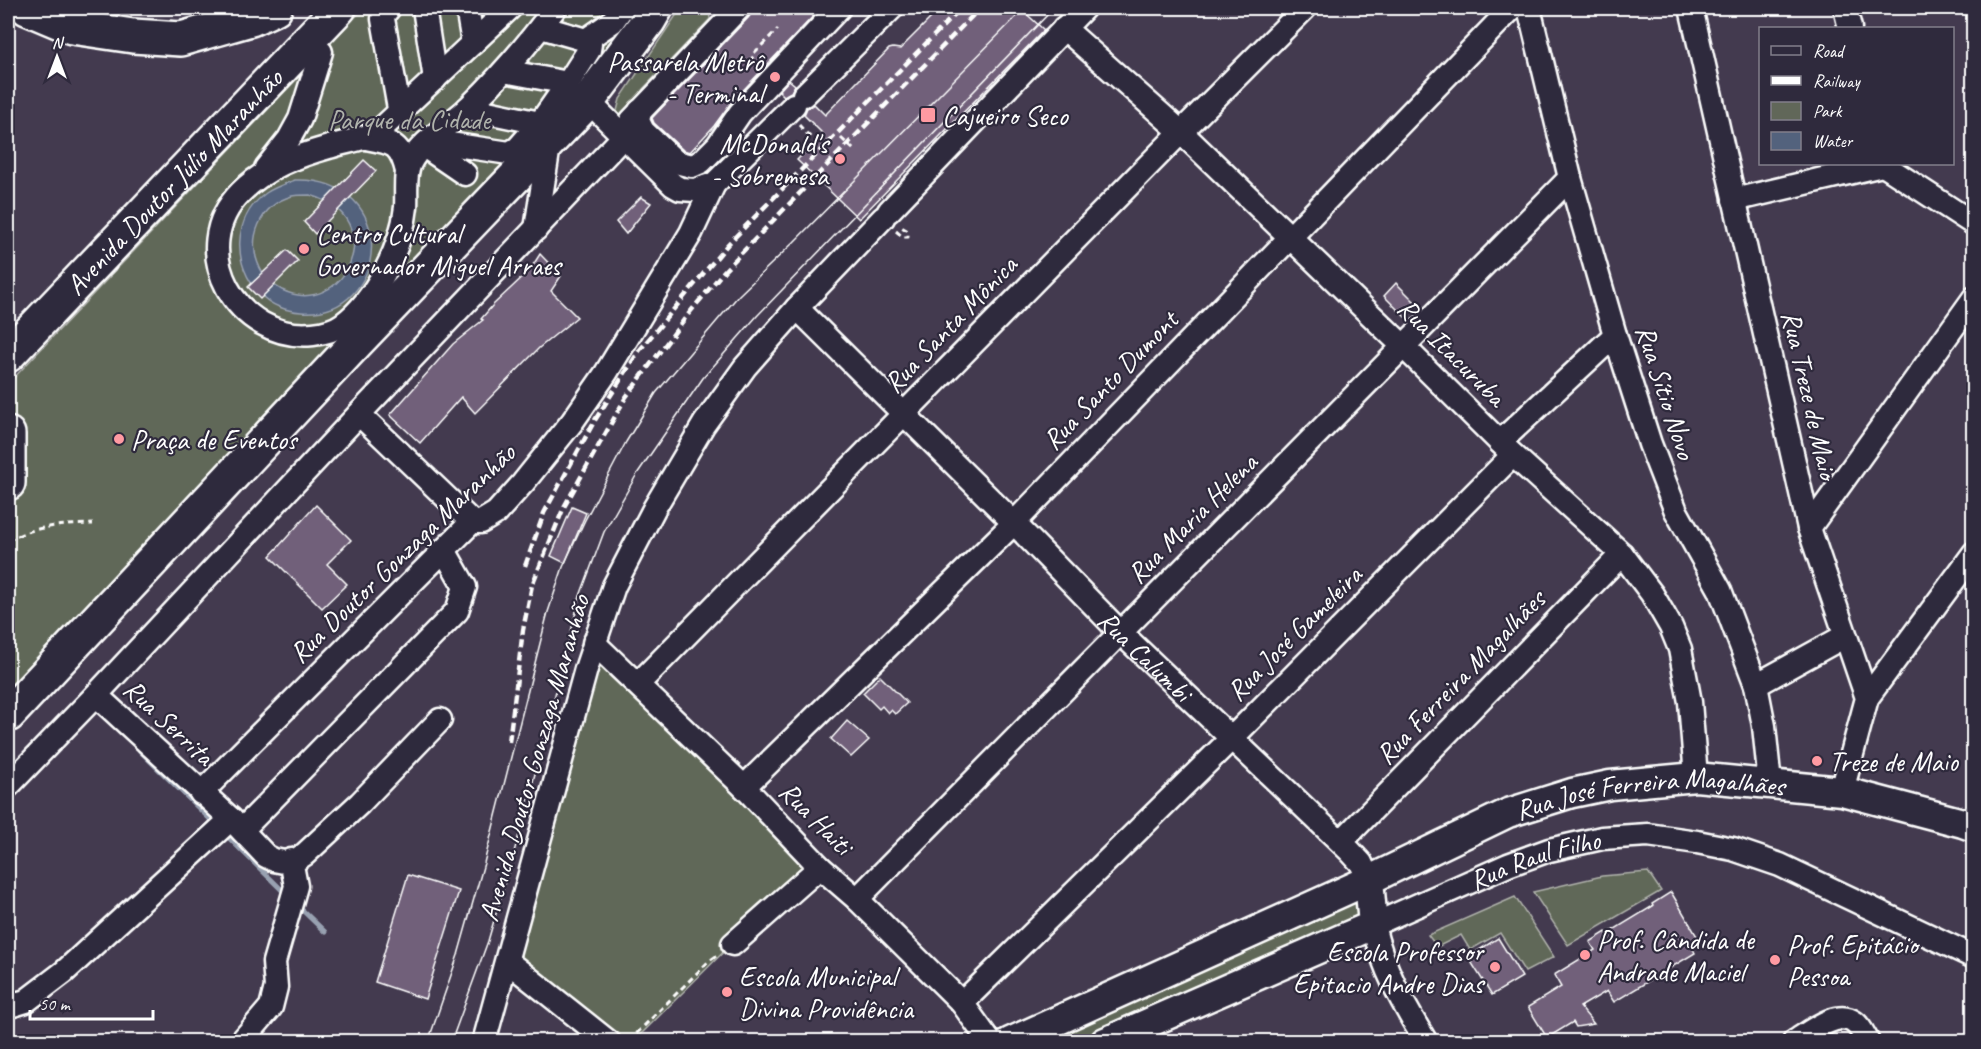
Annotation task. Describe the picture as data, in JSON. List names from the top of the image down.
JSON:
{
  "streets": {
    "highway": ["Avenida Doutor Júlio Maranhão"],
    "main road": ["Rua Calumbi", "Rua José Ferreira Magalhães", "Rua Raul Filho"],
    "street": [
      "Rua Santa Mônica",
      "Rua Itacuruba",
      "Rua Santo Dumont",
      "Rua Sítio Novo",
      "Rua Treze de Maio",
      "Rua Maria Helena",
      "Rua Doutor Gonzaga Maranhão",
      "Rua José Gameleira",
      "Rua Ferreira Magalhães",
      "Rua Serrita",
      "Avenida Doutor Gonzaga Maranhão",
      "Rua Haiti"
    ]
  },
  "crossings": [
    ["Rua Santa Mônica", "Rua Itacuruba"],
    ["Rua Santa Mônica", "Rua Calumbi"],
    ["Rua Santa Mônica", "Rua Haiti"],
    ["Rua Itacuruba", "Rua Santo Dumont"],
    ["Rua Itacuruba", "Rua Maria Helena"],
    ["Rua Itacuruba", "Rua José Gameleira"],
    ["Rua Itacuruba", "Rua Ferreira Magalhães"],
    ["Rua Itacuruba", "Avenida Doutor Gonzaga Maranhão"],
    ["Rua Itacuruba", "Rua José Ferreira Magalhães"],
    ["Rua Santo Dumont", "Rua Calumbi"],
    ["Rua Santo Dumont", "Rua Haiti"],
    ["Rua Sítio Novo", "Rua Maria Helena"],
    ["Rua Sítio Novo", "Rua José Gameleira"],
    ["Rua Sítio Novo", "Rua José Ferreira Magalhães"],
    ["Rua Maria Helena", "Rua Calumbi"],
    ["Rua Maria Helena", "Rua Haiti"],
    ["Rua Doutor Gonzaga Maranhão", "Rua Serrita"],
    ["Rua José Gameleira", "Rua Calumbi"],
    ["Rua José Gameleira", "Rua Haiti"],
    ["Rua Calumbi", "Rua Ferreira Magalhães"],
    ["Rua Calumbi", "Avenida Doutor Gonzaga Maranhão"],
    ["Rua Calumbi", "Rua José Ferreira Magalhães"],
    ["Rua Calumbi", "Rua Raul Filho"],
    ["Avenida Doutor Gonzaga Maranhão", "Rua Haiti"]
  ],
  "parks": ["Parque da Cidade"],
  "places": {
    "other": [
      "Passarela Metrô - Terminal",
      "McDonald's - Sobremesa",
      "Centro Cultural Governador Miguel Arraes",
      "Praça de Eventos",
      "Treze de Maio",
      "Prof. Cândida de Andrade Maciel",
      "Prof. Epitácio Pessoa",
      "Escola Professor Epitacio Andre Dias",
      "Escola Municipal Divina Providência"
    ],
    "transit": ["Cajueiro Seco"]
  },
  "legend": [
    "Road",
    "Railway",
    "Park",
    "Water"
  ],
  "scale_bar": "50 m",
  "north": "top"
}
